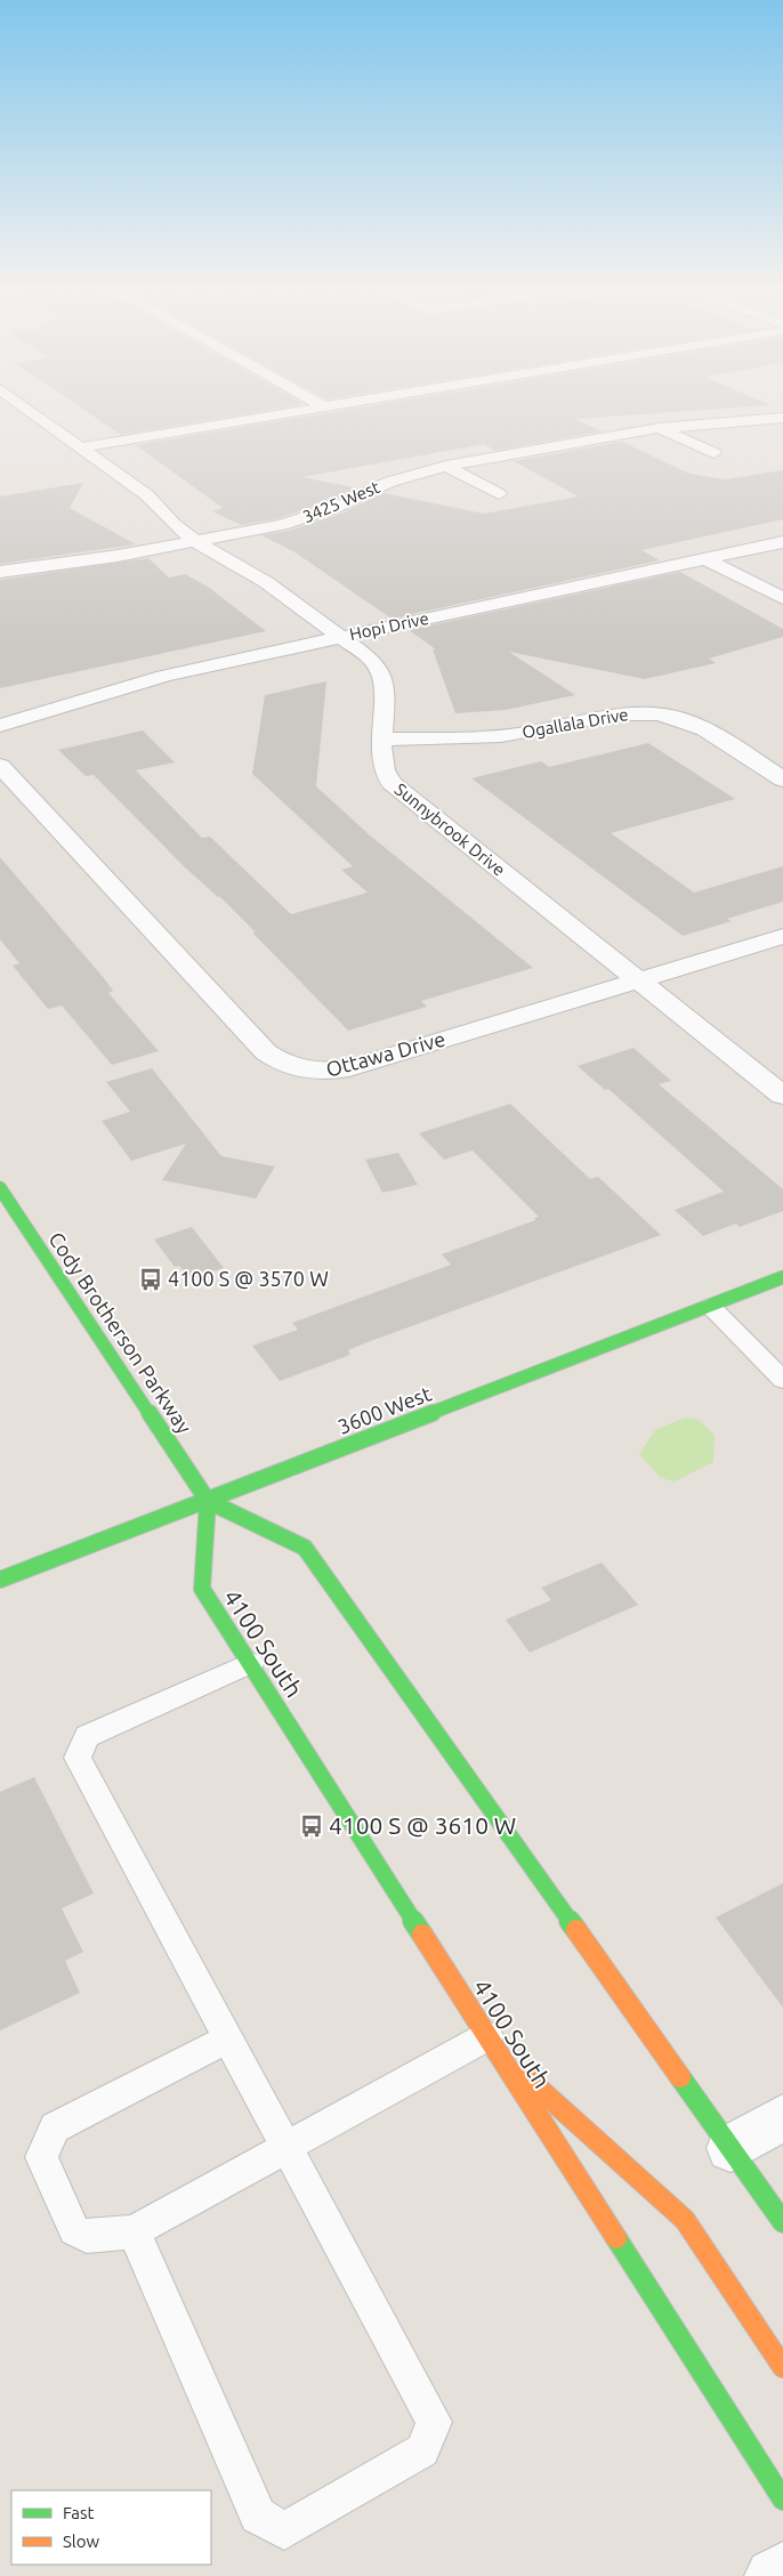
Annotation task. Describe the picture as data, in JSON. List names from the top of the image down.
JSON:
{
  "streets": {
    "main road": ["Cody Brotherson Parkway", "3600 West", "4100 South"],
    "street": [
      "3425 West",
      "Hopi Drive",
      "Ogallala Drive",
      "Sunnybrook Drive",
      "Ottawa Drive"
    ]
  },
  "crossings": [
    ["3425 West", "Sunnybrook Drive"],
    ["Hopi Drive", "Sunnybrook Drive"],
    ["Ogallala Drive", "Sunnybrook Drive"],
    ["Sunnybrook Drive", "Ottawa Drive"],
    ["Cody Brotherson Parkway", "3600 West"],
    ["Cody Brotherson Parkway", "4100 South"],
    ["3600 West", "4100 South"]
  ],
  "places": {
    "bus stop": ["4100 S @ 3570 W", "4100 S @ 3610 W"]
  },
  "legend": ["Fast", "Slow"]
}
